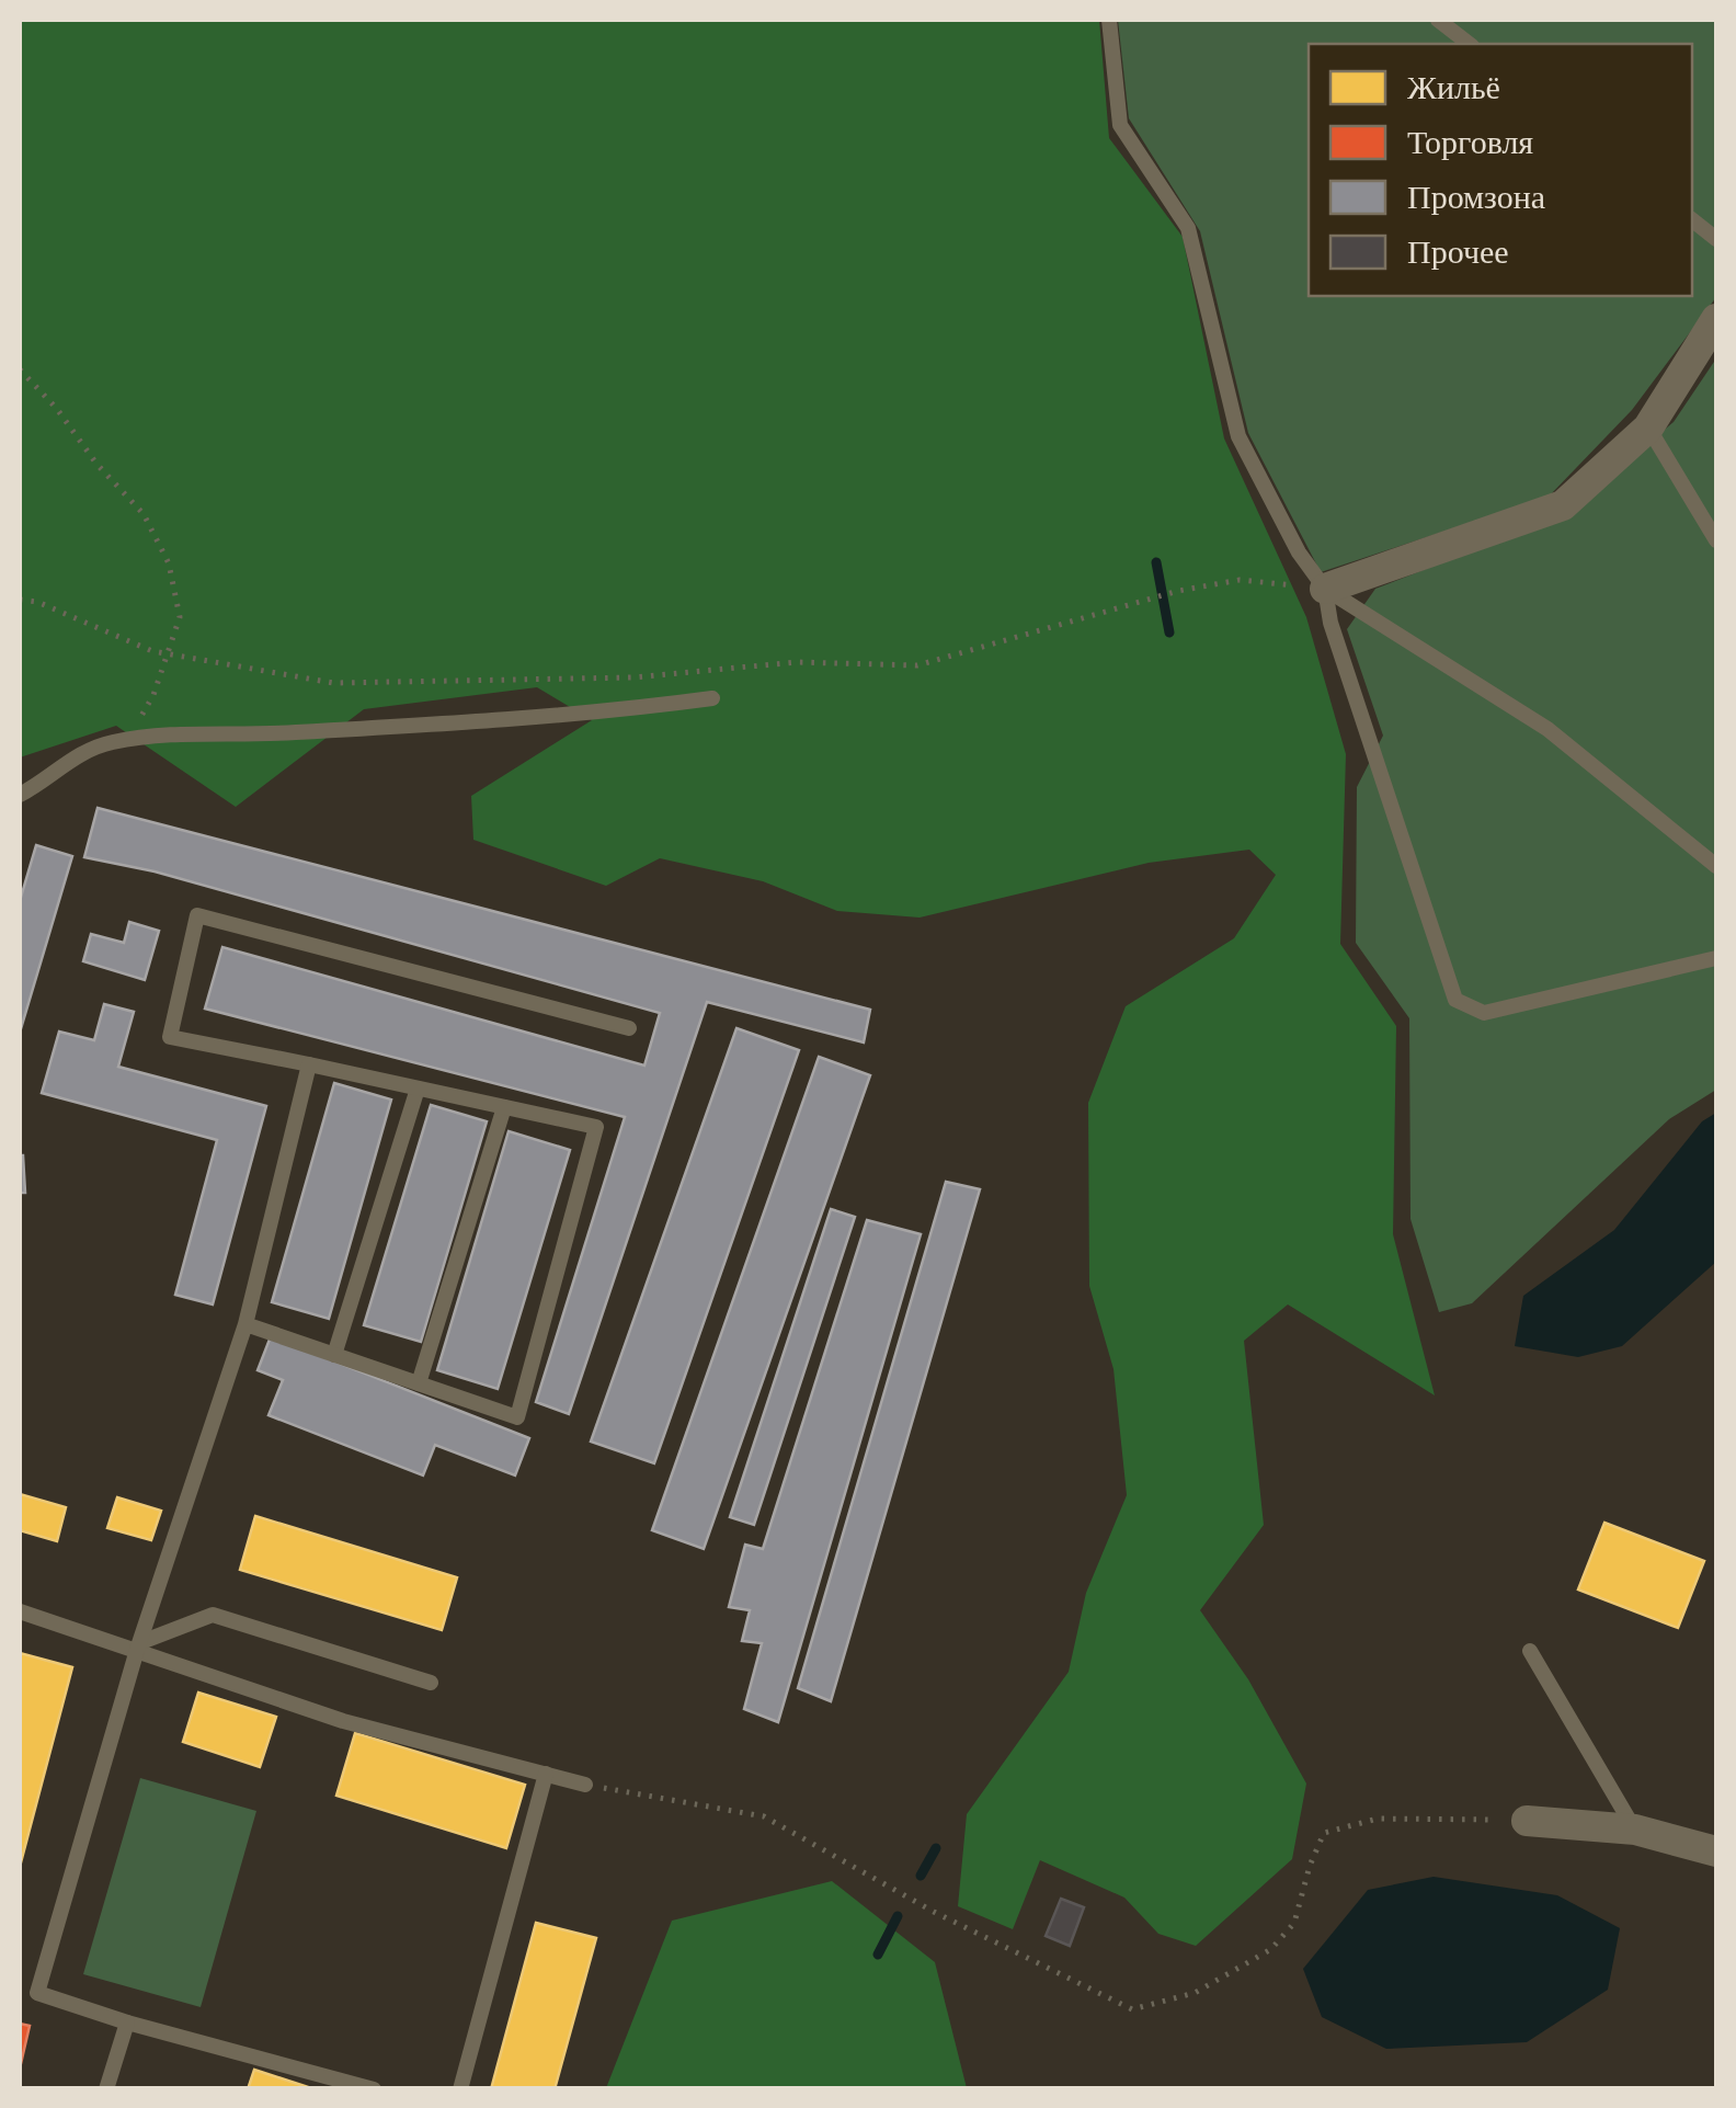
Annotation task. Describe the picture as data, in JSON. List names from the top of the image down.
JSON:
{
  "legend": [
    "Жильё",
    "Торговля",
    "Промзона",
    "Прочее"
  ]
}
